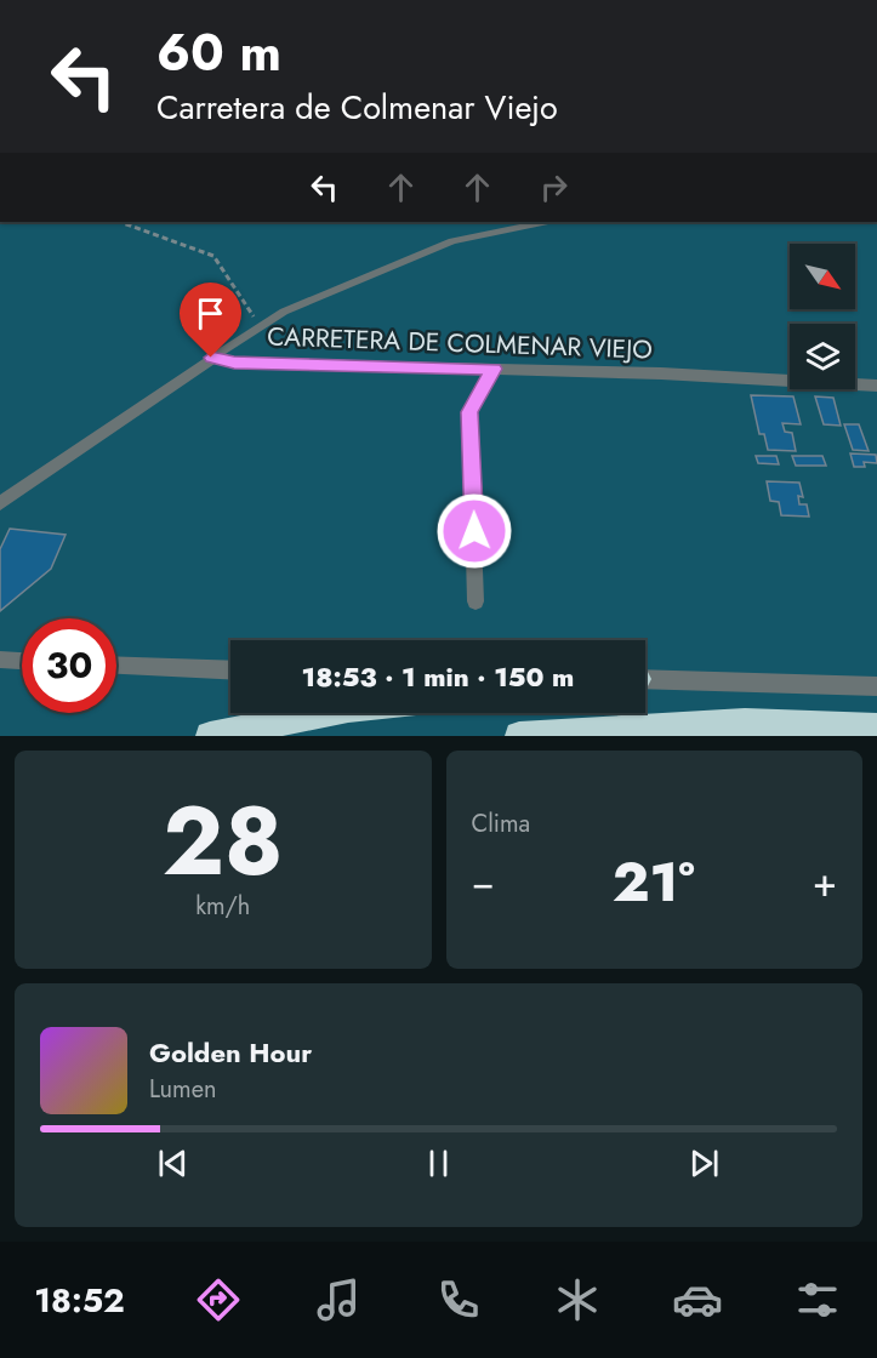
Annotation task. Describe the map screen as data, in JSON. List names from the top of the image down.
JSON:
{
  "streets": {
    "street": ["CARRETERA DE COLMENAR VIEJO"]
  },
  "north": "bottom right",
  "page": {
    "turn": ["60 m", "Carretera de Colmenar Viejo"],
    "limit": "30",
    "trip": "18:53 · 1 min · 150 m",
    "tile": [
      ["28", "km/h"],
      "Clima"
    ],
    "heat": ["−", "21°", "+"],
    "song": ["Golden Hour", "Lumen"],
    "tabs": "18:52"
  }
}
